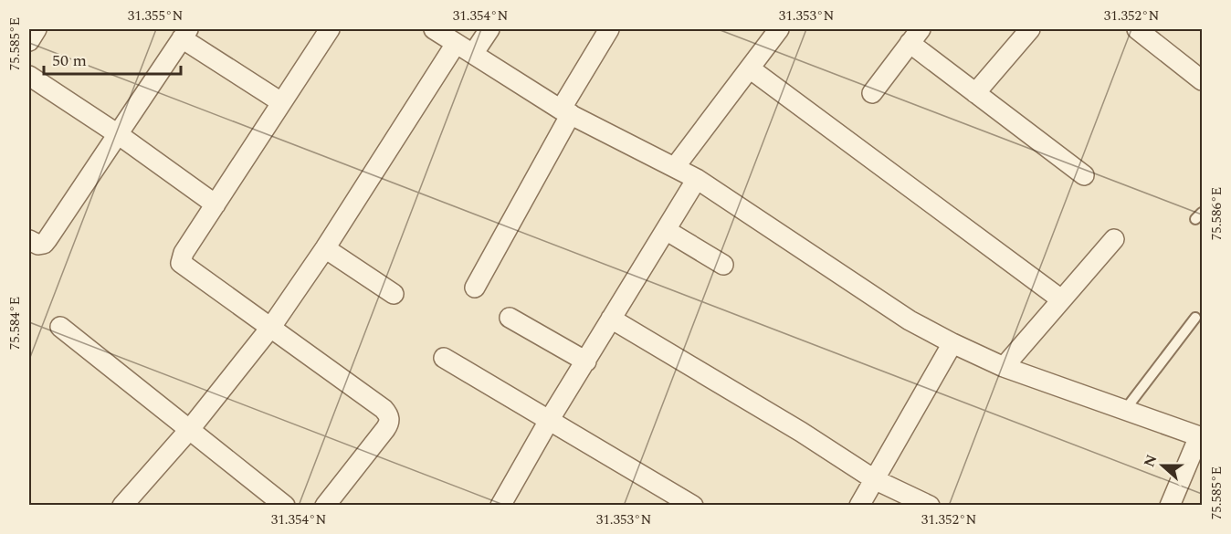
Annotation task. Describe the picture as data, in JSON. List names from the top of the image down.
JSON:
{
  "scale_bar": "50 m",
  "north": "left",
  "coordinates": [
    "31.355°N",
    "31.354°N",
    "31.353°N",
    "31.352°N",
    "75.585°E",
    "75.586°E",
    "75.584°E"
  ]
}
